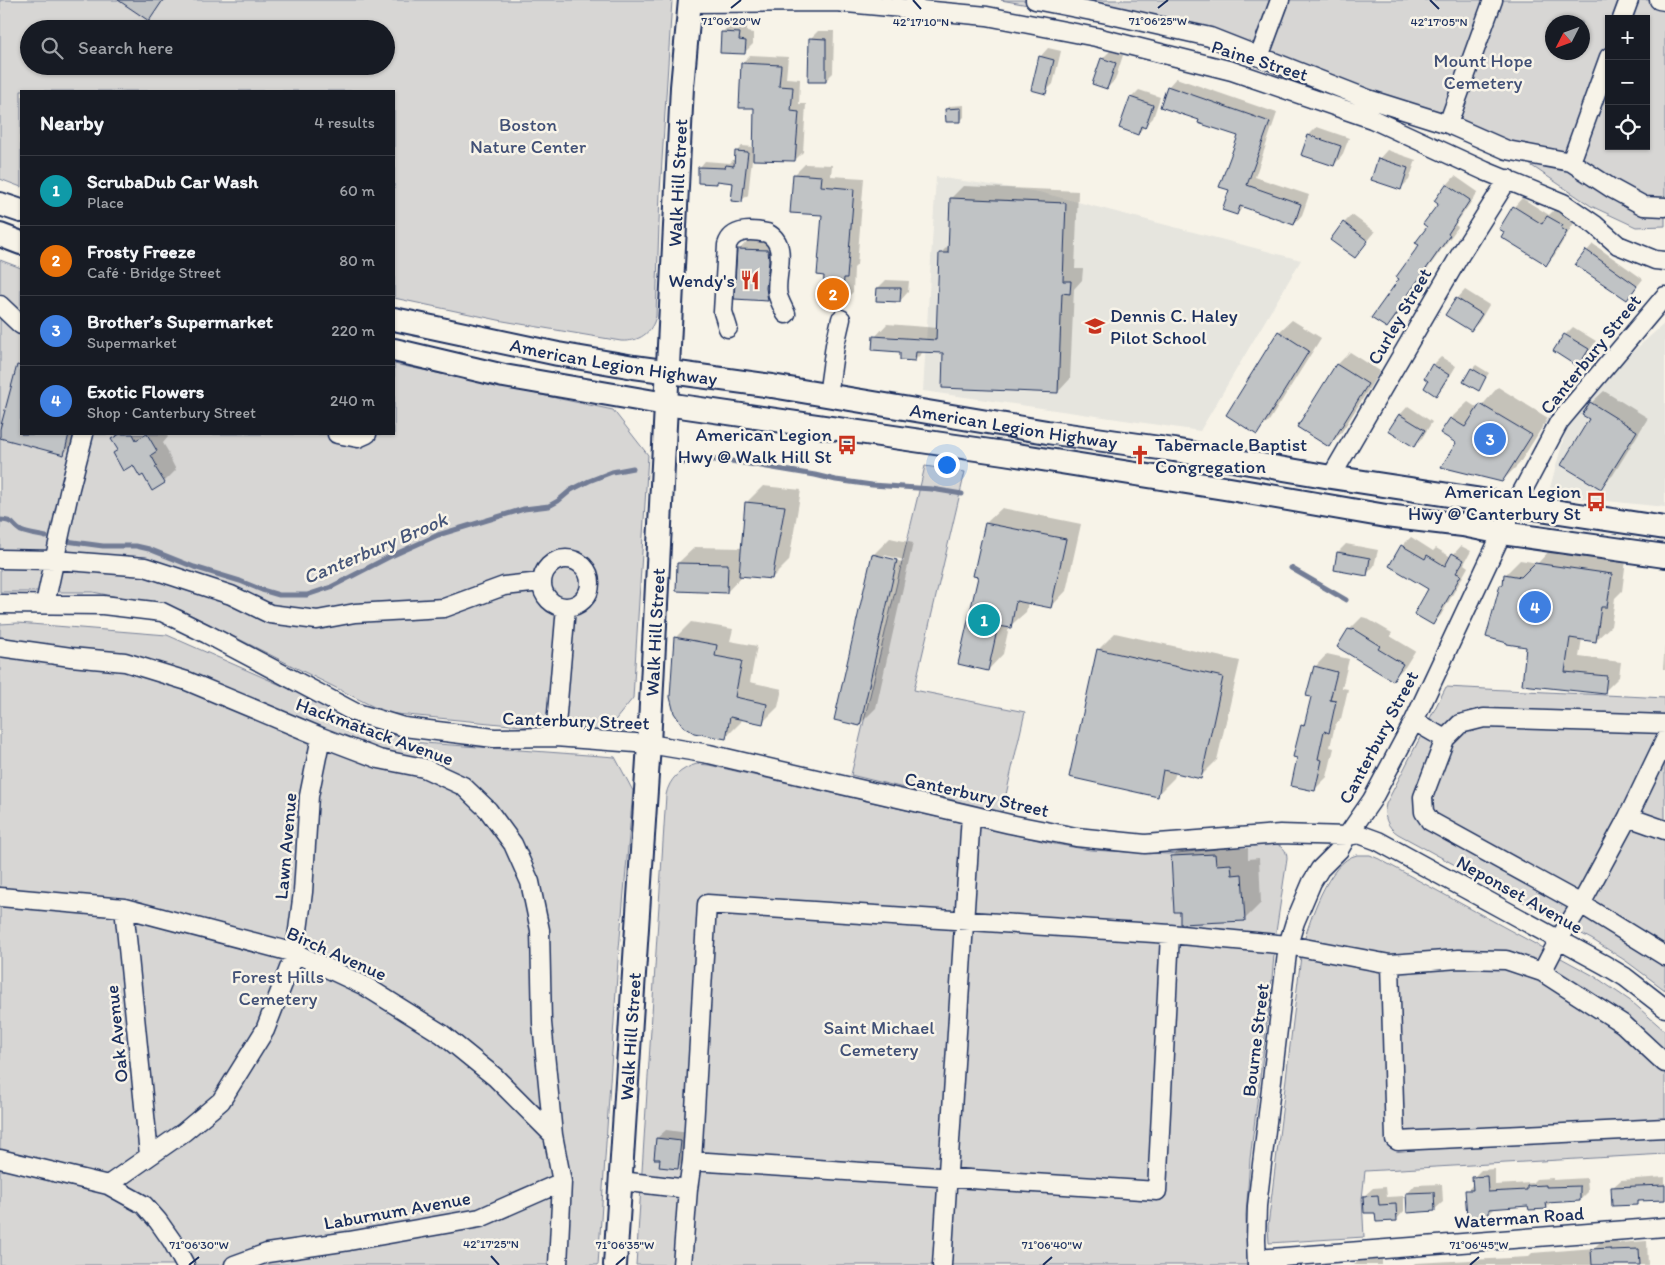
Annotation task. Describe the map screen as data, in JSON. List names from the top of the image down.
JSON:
{
  "streets": {
    "main road": ["Walk Hill Street", "American Legion Highway"],
    "street": [
      "Paine Street",
      "Curley Street",
      "Canterbury Street",
      "Hackmatack Avenue",
      "Lawn Avenue",
      "Neponset Avenue",
      "Birch Avenue",
      "Oak Avenue",
      "Bourne Street",
      "Laburnum Avenue",
      "Waterman Road"
    ]
  },
  "crossings": [
    ["Paine Street", "Walk Hill Street"],
    ["Paine Street", "Curley Street"],
    ["Walk Hill Street", "Canterbury Street"],
    ["Walk Hill Street", "American Legion Highway"],
    ["Curley Street", "American Legion Highway"],
    ["Canterbury Street", "American Legion Highway"],
    ["Canterbury Street", "Neponset Avenue"],
    ["Canterbury Street", "Bourne Street"],
    ["Hackmatack Avenue", "Lawn Avenue"],
    ["Hackmatack Avenue", "Birch Avenue"],
    ["Hackmatack Avenue", "Laburnum Avenue"],
    ["Lawn Avenue", "Birch Avenue"],
    ["Lawn Avenue", "Oak Avenue"],
    ["Neponset Avenue", "Bourne Street"],
    ["Birch Avenue", "Oak Avenue"],
    ["Bourne Street", "Waterman Road"]
  ],
  "water": ["Canterbury Brook"],
  "parks": [
    "Mount Hope Cemetery",
    "Boston Nature Center",
    "Forest Hills Cemetery",
    "Saint Michael Cemetery"
  ],
  "places": {
    "restaurant": ["Wendy's"],
    "school or university": ["Dennis C. Haley Pilot School"],
    "bus stop": ["American Legion Hwy @ Walk Hill St", "American Legion Hwy @ Canterbury St"],
    "church": ["Tabernacle Baptist Congregation"]
  },
  "north": "bottom left",
  "page": {
    "map_buttons": ["+", "−"],
    "search": "Search here",
    "heading": ["Nearby", "4 results"],
    "list": [
      {
        "mark": "1",
        "name": "ScrubaDub Car Wash",
        "note": "Place",
        "value": "60 m"
      },
      {
        "mark": "2",
        "name": "Frosty Freeze",
        "note": "Café · Bridge Street",
        "value": "80 m"
      },
      {
        "mark": "3",
        "name": "Brother’s Supermarket",
        "note": "Supermarket",
        "value": "220 m"
      },
      {
        "mark": "4",
        "name": "Exotic Flowers",
        "note": "Shop · Canterbury Street",
        "value": "240 m"
      }
    ],
    "pins": [
      "2",
      "3",
      "4",
      "1"
    ]
  },
  "coordinates": [
    "71°06'20\"W",
    "71°06'25\"W",
    "42°17'10\"N",
    "42°17'05\"N",
    "42°17'25\"N",
    "71°06'30\"W",
    "71°06'35\"W",
    "71°06'40\"W",
    "71°06'45\"W"
  ]
}
